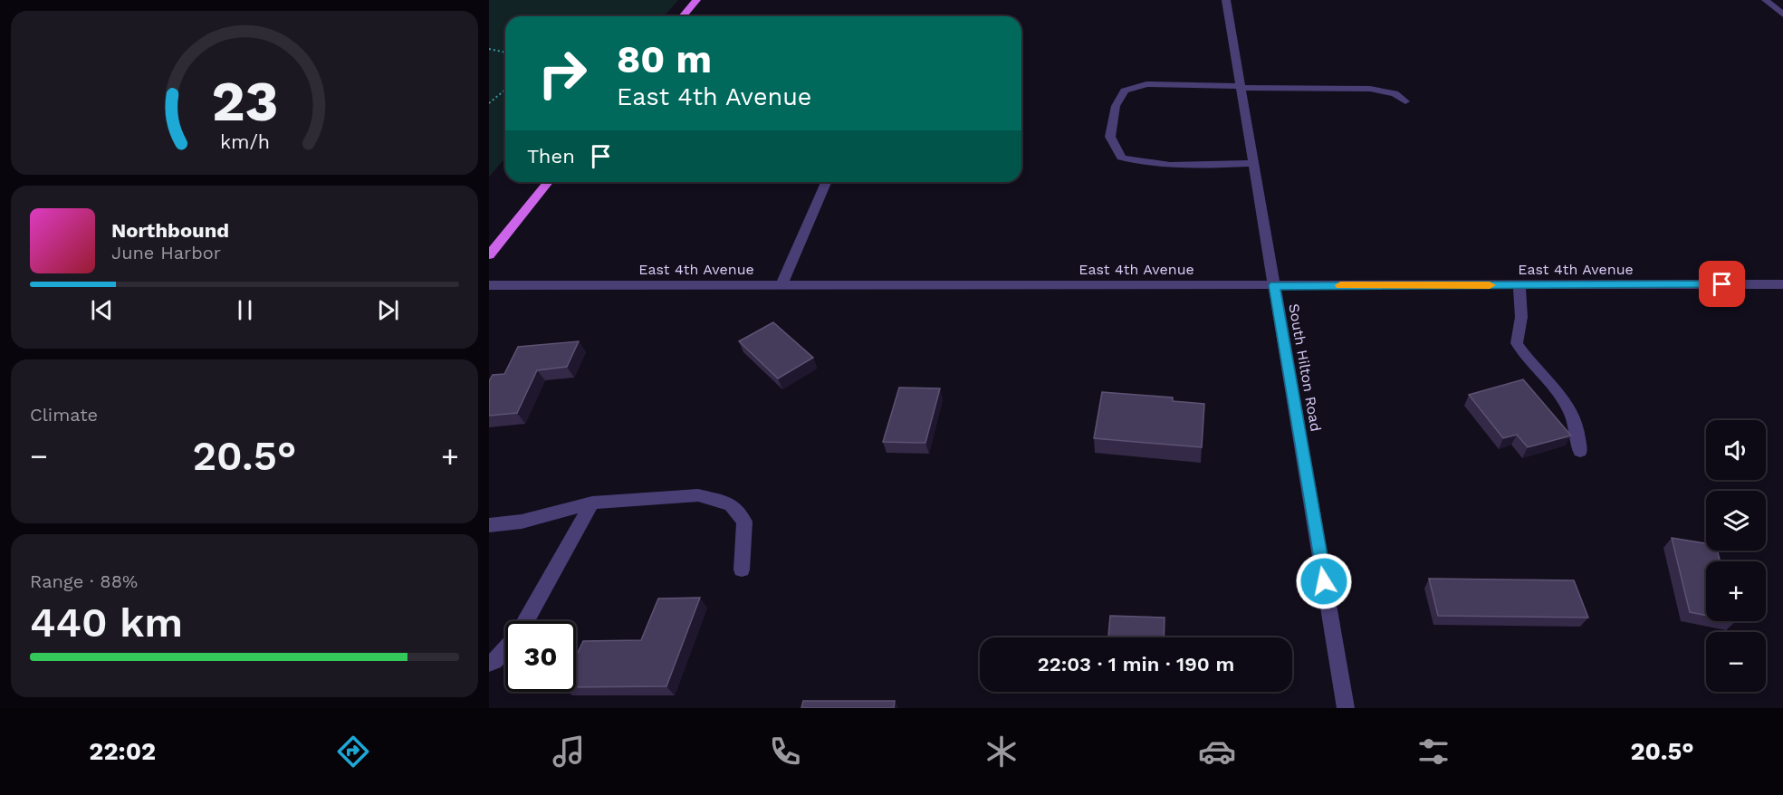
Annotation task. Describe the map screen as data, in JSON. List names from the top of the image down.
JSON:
{
  "streets": {
    "street": ["East 4th Avenue", "South Hilton Road"]
  },
  "crossings": [
    ["East 4th Avenue", "South Hilton Road"]
  ],
  "page": {
    "turn": ["80 m", "East 4th Avenue"],
    "then": "Then",
    "song": ["Northbound", "June Harbor"],
    "tile": [
      "Climate",
      ["Range · 88%", "440 km"]
    ],
    "map_buttons": ["+", "−"],
    "heat": ["−", "20.5°", "+"],
    "limit": "30",
    "trip": "22:03 · 1 min · 190 m",
    "tabs": ["22:02", "20.5°"],
    "gauge": ["23", "km/h"]
  }
}
